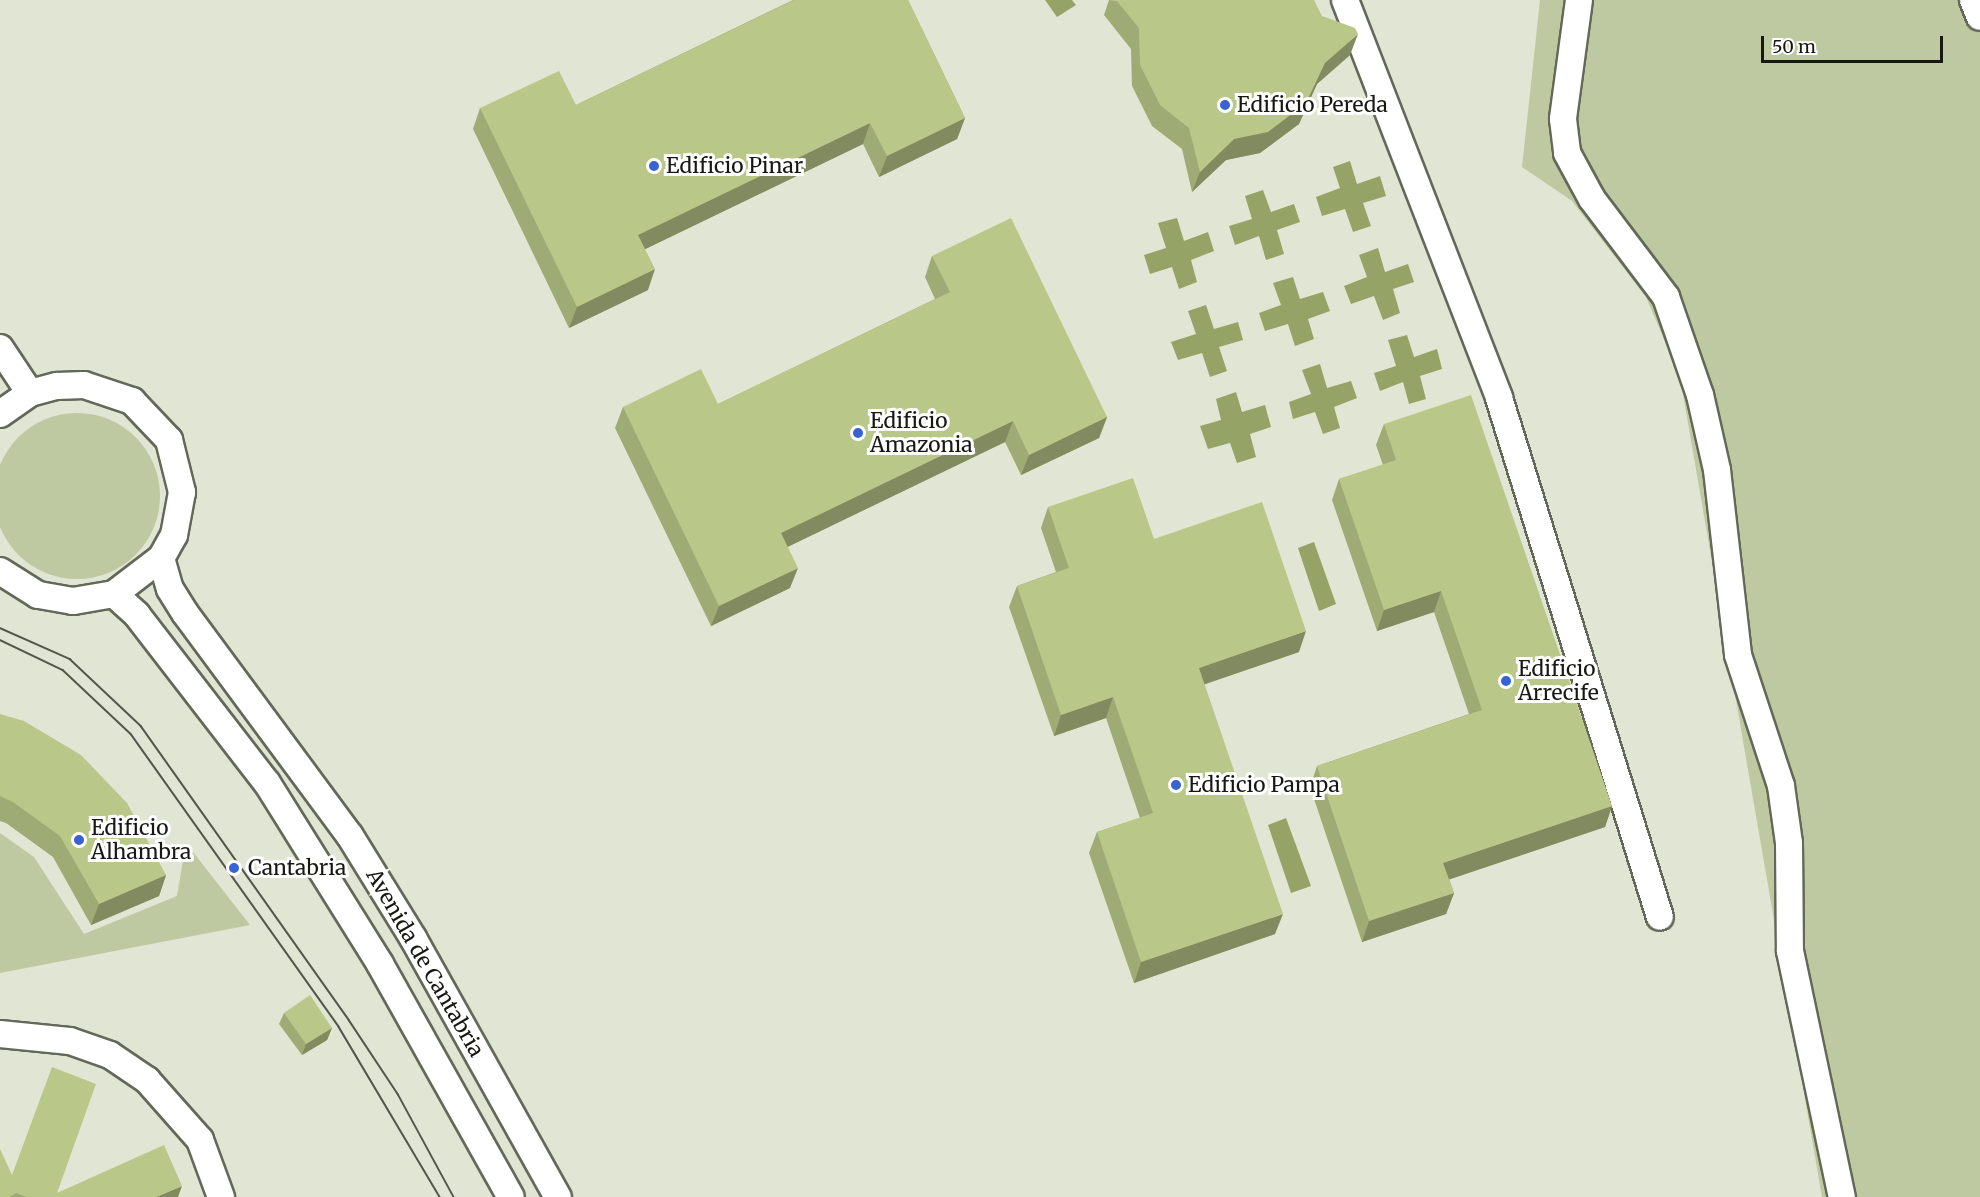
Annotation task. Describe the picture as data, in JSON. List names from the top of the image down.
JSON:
{
  "streets": {
    "street": ["Avenida de Cantabria"]
  },
  "places": [
    "Edificio Pereda",
    "Edificio Pinar",
    "Edificio Amazonia",
    "Edificio Arrecife",
    "Edificio Pampa",
    "Edificio Alhambra",
    "Cantabria"
  ],
  "scale_bar": "50 m"
}
